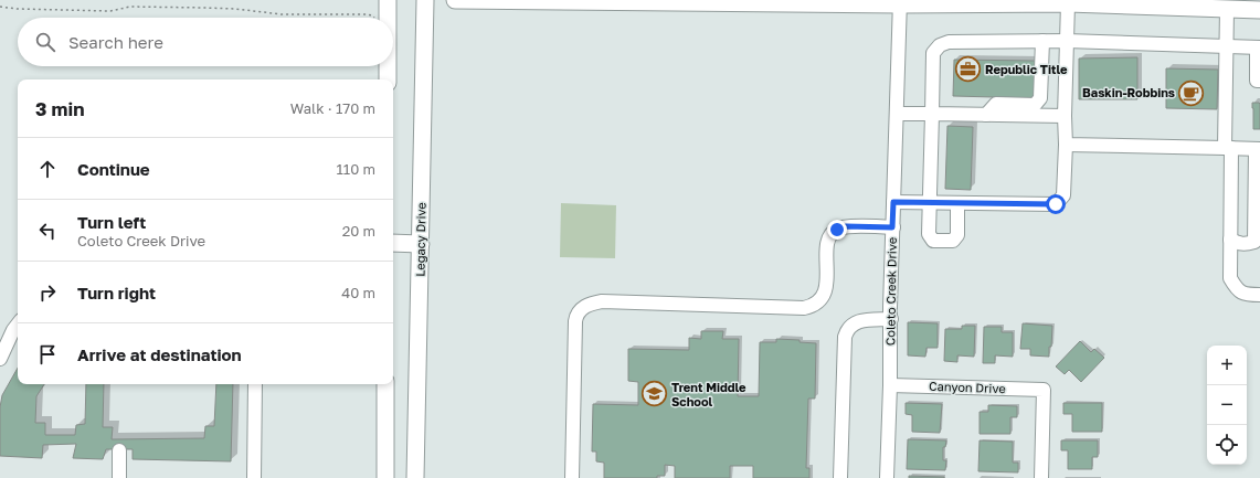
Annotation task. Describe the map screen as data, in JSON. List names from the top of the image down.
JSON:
{
  "streets": {
    "main road": ["Legacy Drive"],
    "street": ["Coleto Creek Drive", "Canyon Drive"]
  },
  "crossings": [
    ["Coleto Creek Drive", "Canyon Drive"]
  ],
  "places": {
    "office": ["Republic Title"],
    "cafe": ["Baskin-Robbins"],
    "school or university": ["Trent Middle School"]
  },
  "page": {
    "search": "Search here",
    "heading": ["3 min", "Walk · 170 m"],
    "list": [
      ["Continue", "110 m"],
      ["Turn left", "Coleto Creek Drive", "20 m"],
      ["Turn right", "40 m"],
      "Arrive at destination"
    ],
    "map_buttons": ["+", "−"]
  }
}
